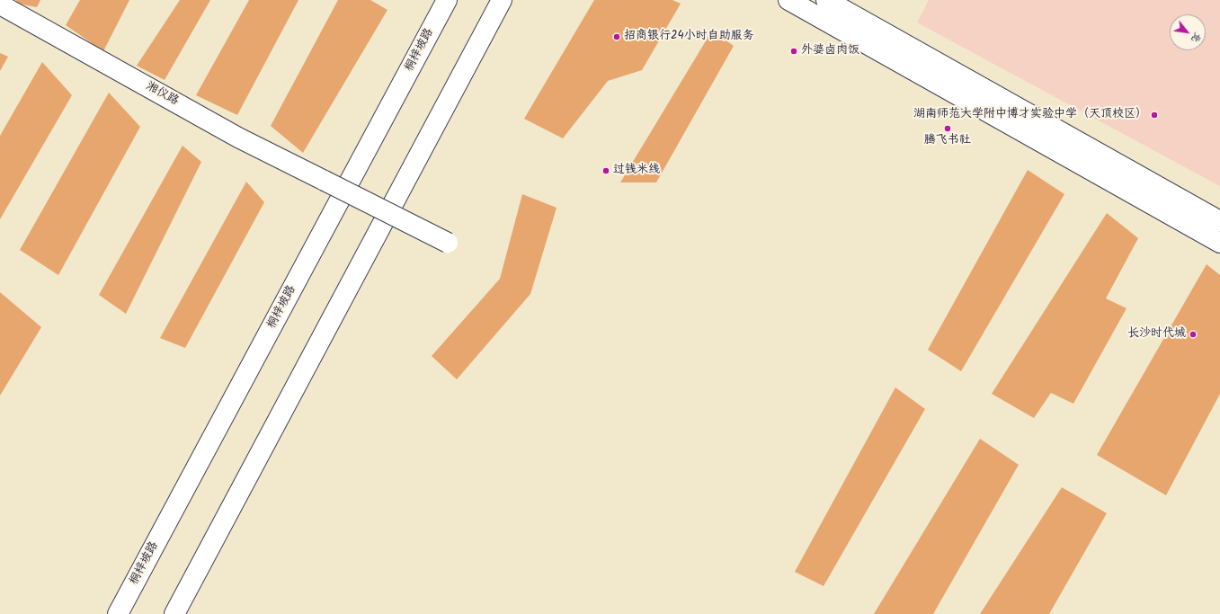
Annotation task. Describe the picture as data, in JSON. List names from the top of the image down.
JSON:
{
  "streets": {
    "street": ["桐梓坡路", "湘仪路"]
  },
  "places": [
    "招商银行24小时自助服务",
    "外婆卤肉饭",
    "湖南师范大学附中博才实验中学（天顶校区）",
    "腾飞书社",
    "过钱米线",
    "长沙时代城"
  ],
  "north": "bottom right"
}
